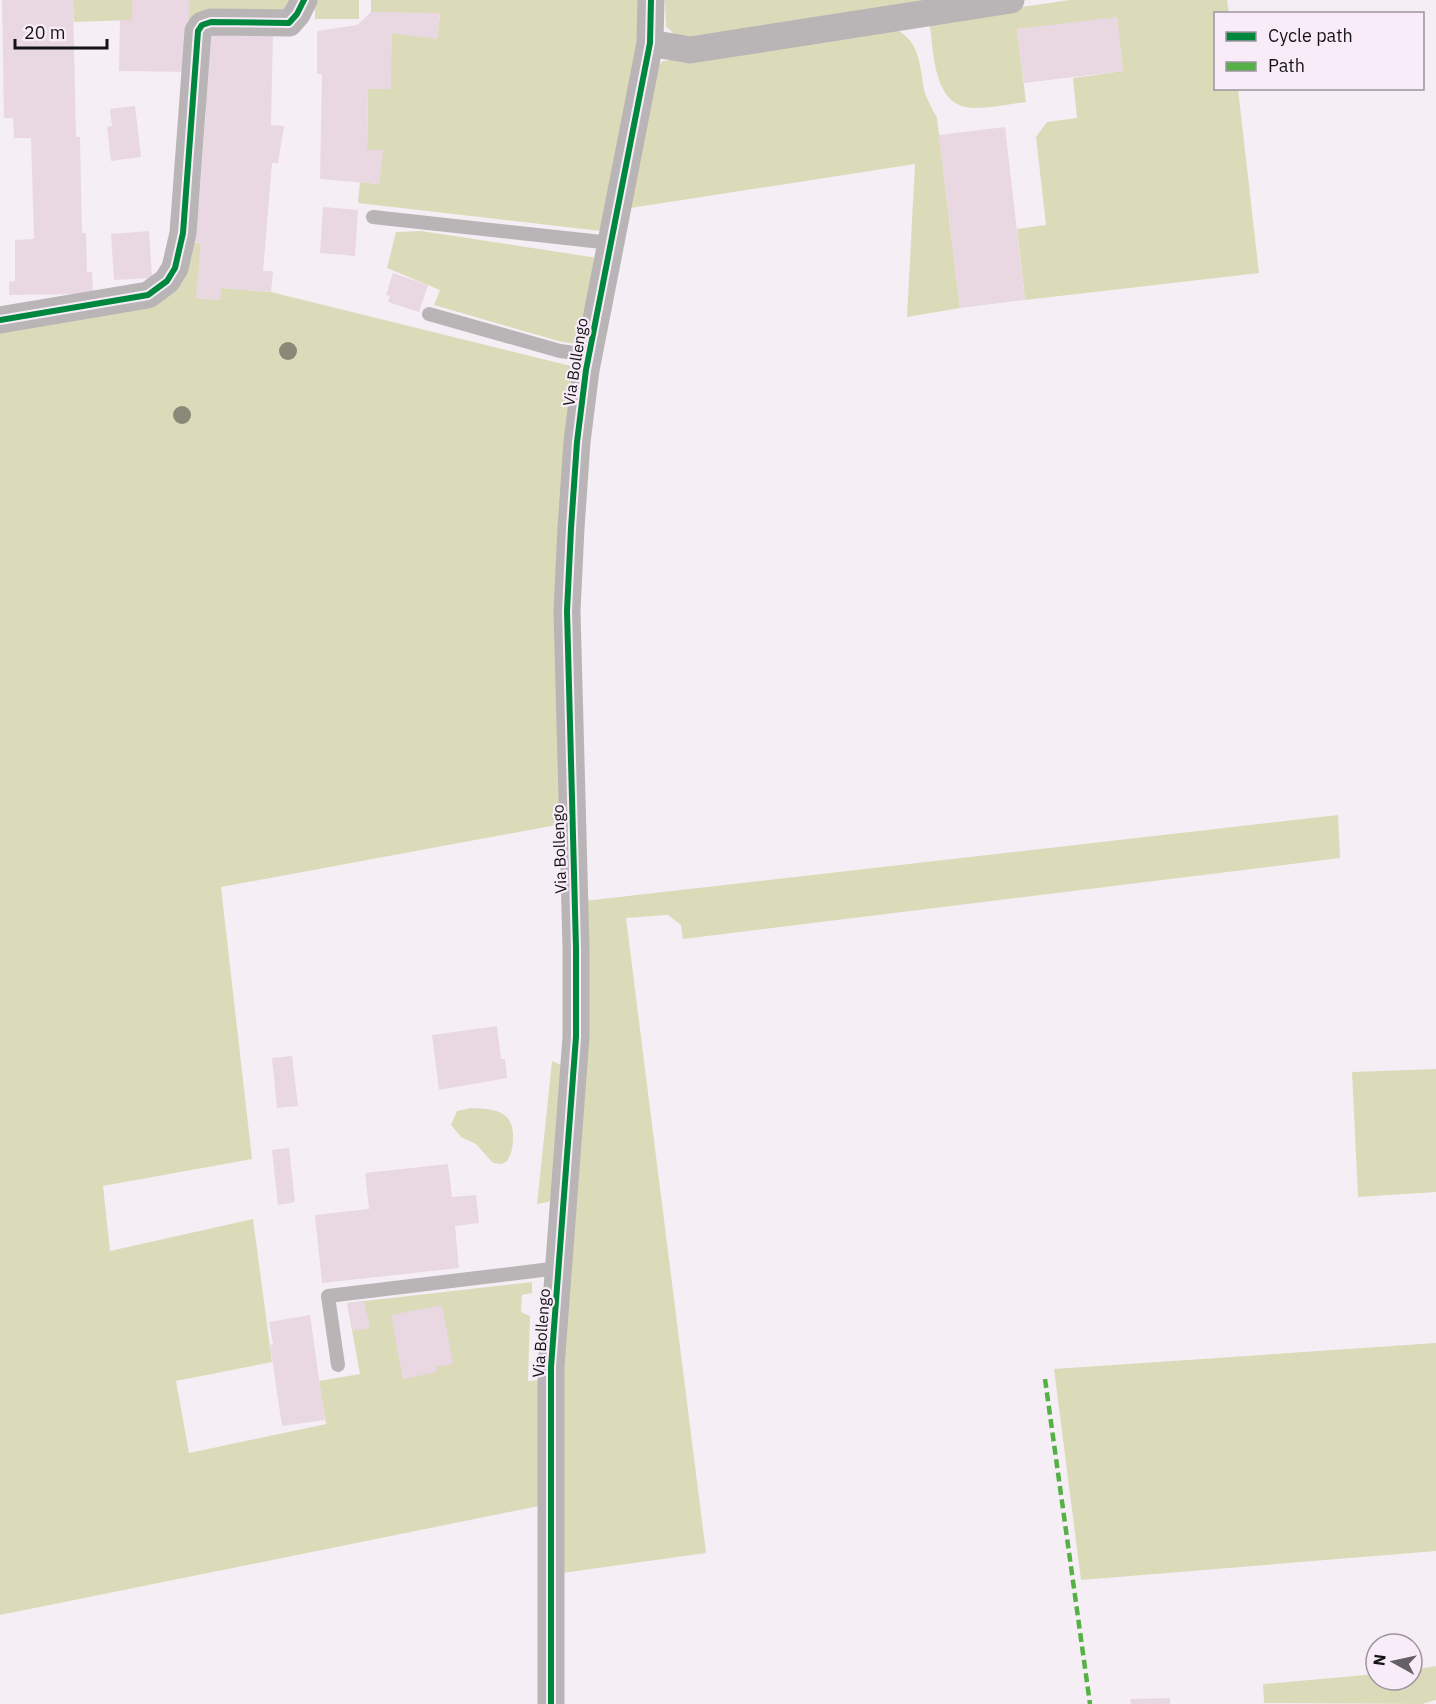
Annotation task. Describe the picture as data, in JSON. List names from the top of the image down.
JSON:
{
  "streets": {
    "street": ["Via Bollengo"]
  },
  "legend": ["Cycle path", "Path"],
  "scale_bar": "20 m",
  "north": "left"
}
